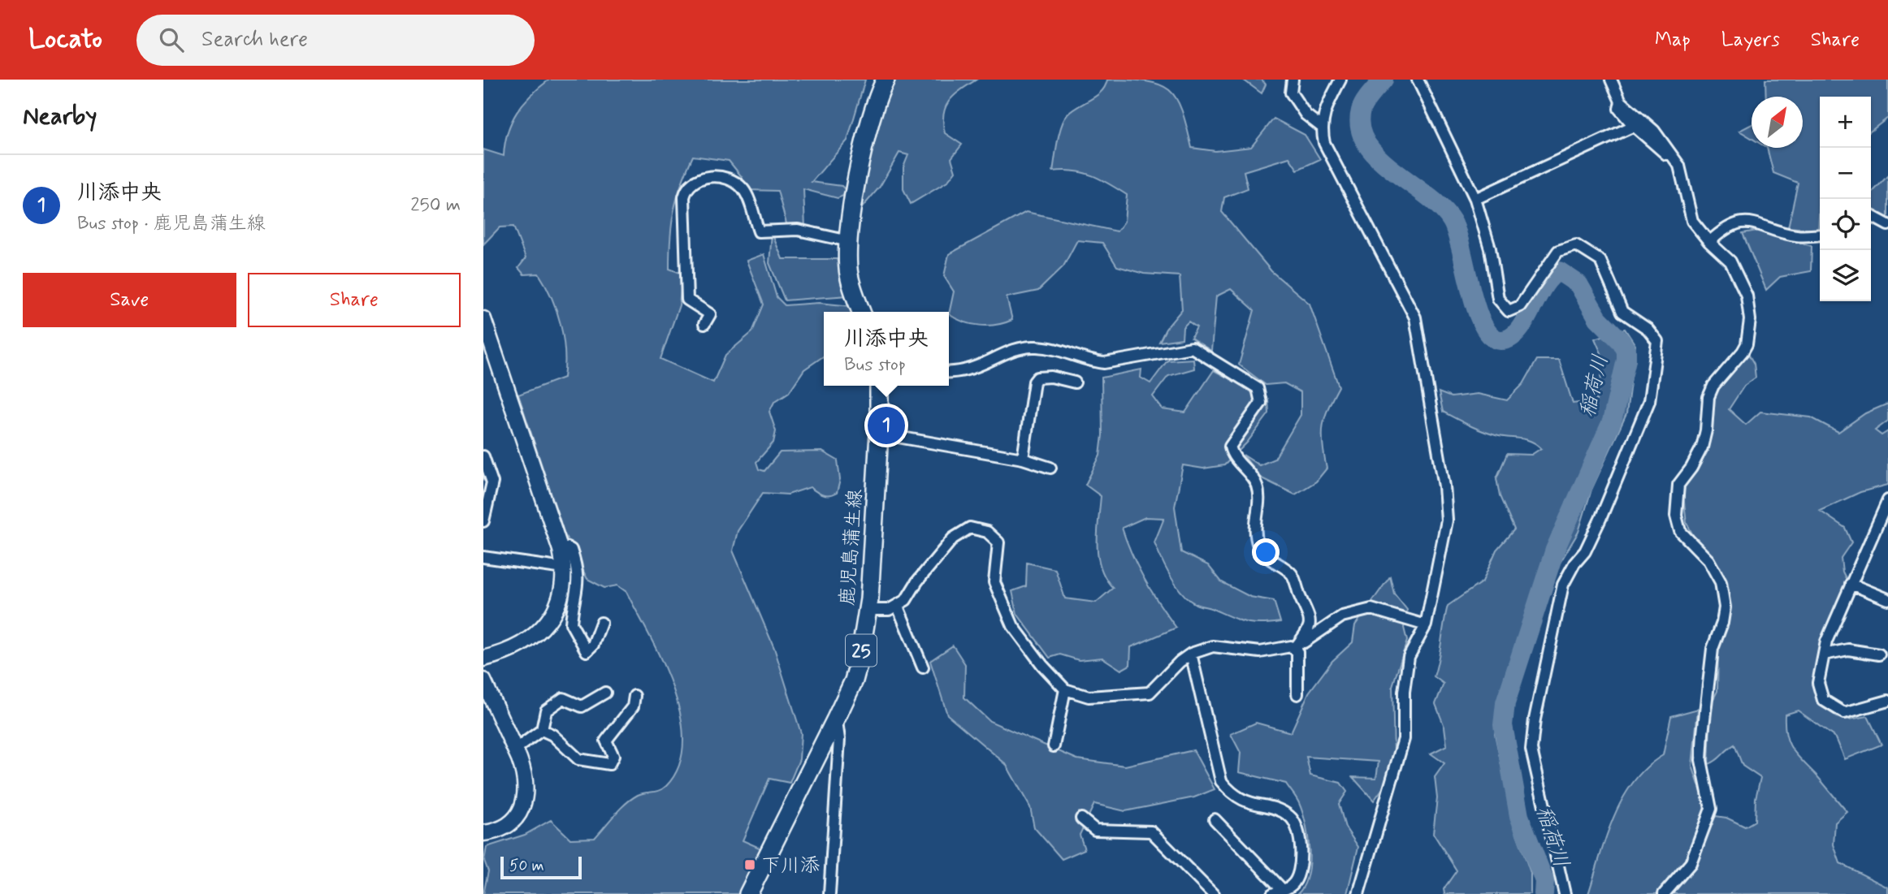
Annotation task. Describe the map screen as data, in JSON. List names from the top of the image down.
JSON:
{
  "streets": {
    "main road": ["鹿児島蒲生線", "25"]
  },
  "water": ["稲荷川"],
  "places": {
    "transit": ["下川添"]
  },
  "scale_bar": "50 m",
  "north": "top right",
  "page": {
    "header": "Locato",
    "search": "Search here",
    "nav": ["Map", "Layers", "Share"],
    "heading": "Nearby",
    "map_buttons": ["+", "−"],
    "list": [
      {
        "mark": "1",
        "name": "川添中央",
        "note": "Bus stop · 鹿児島蒲生線",
        "value": "250 m"
      }
    ],
    "buttons": ["Save", "Share"],
    "popup": ["川添中央", "Bus stop"],
    "pins": "1",
    "scale": "50 m"
  }
}
